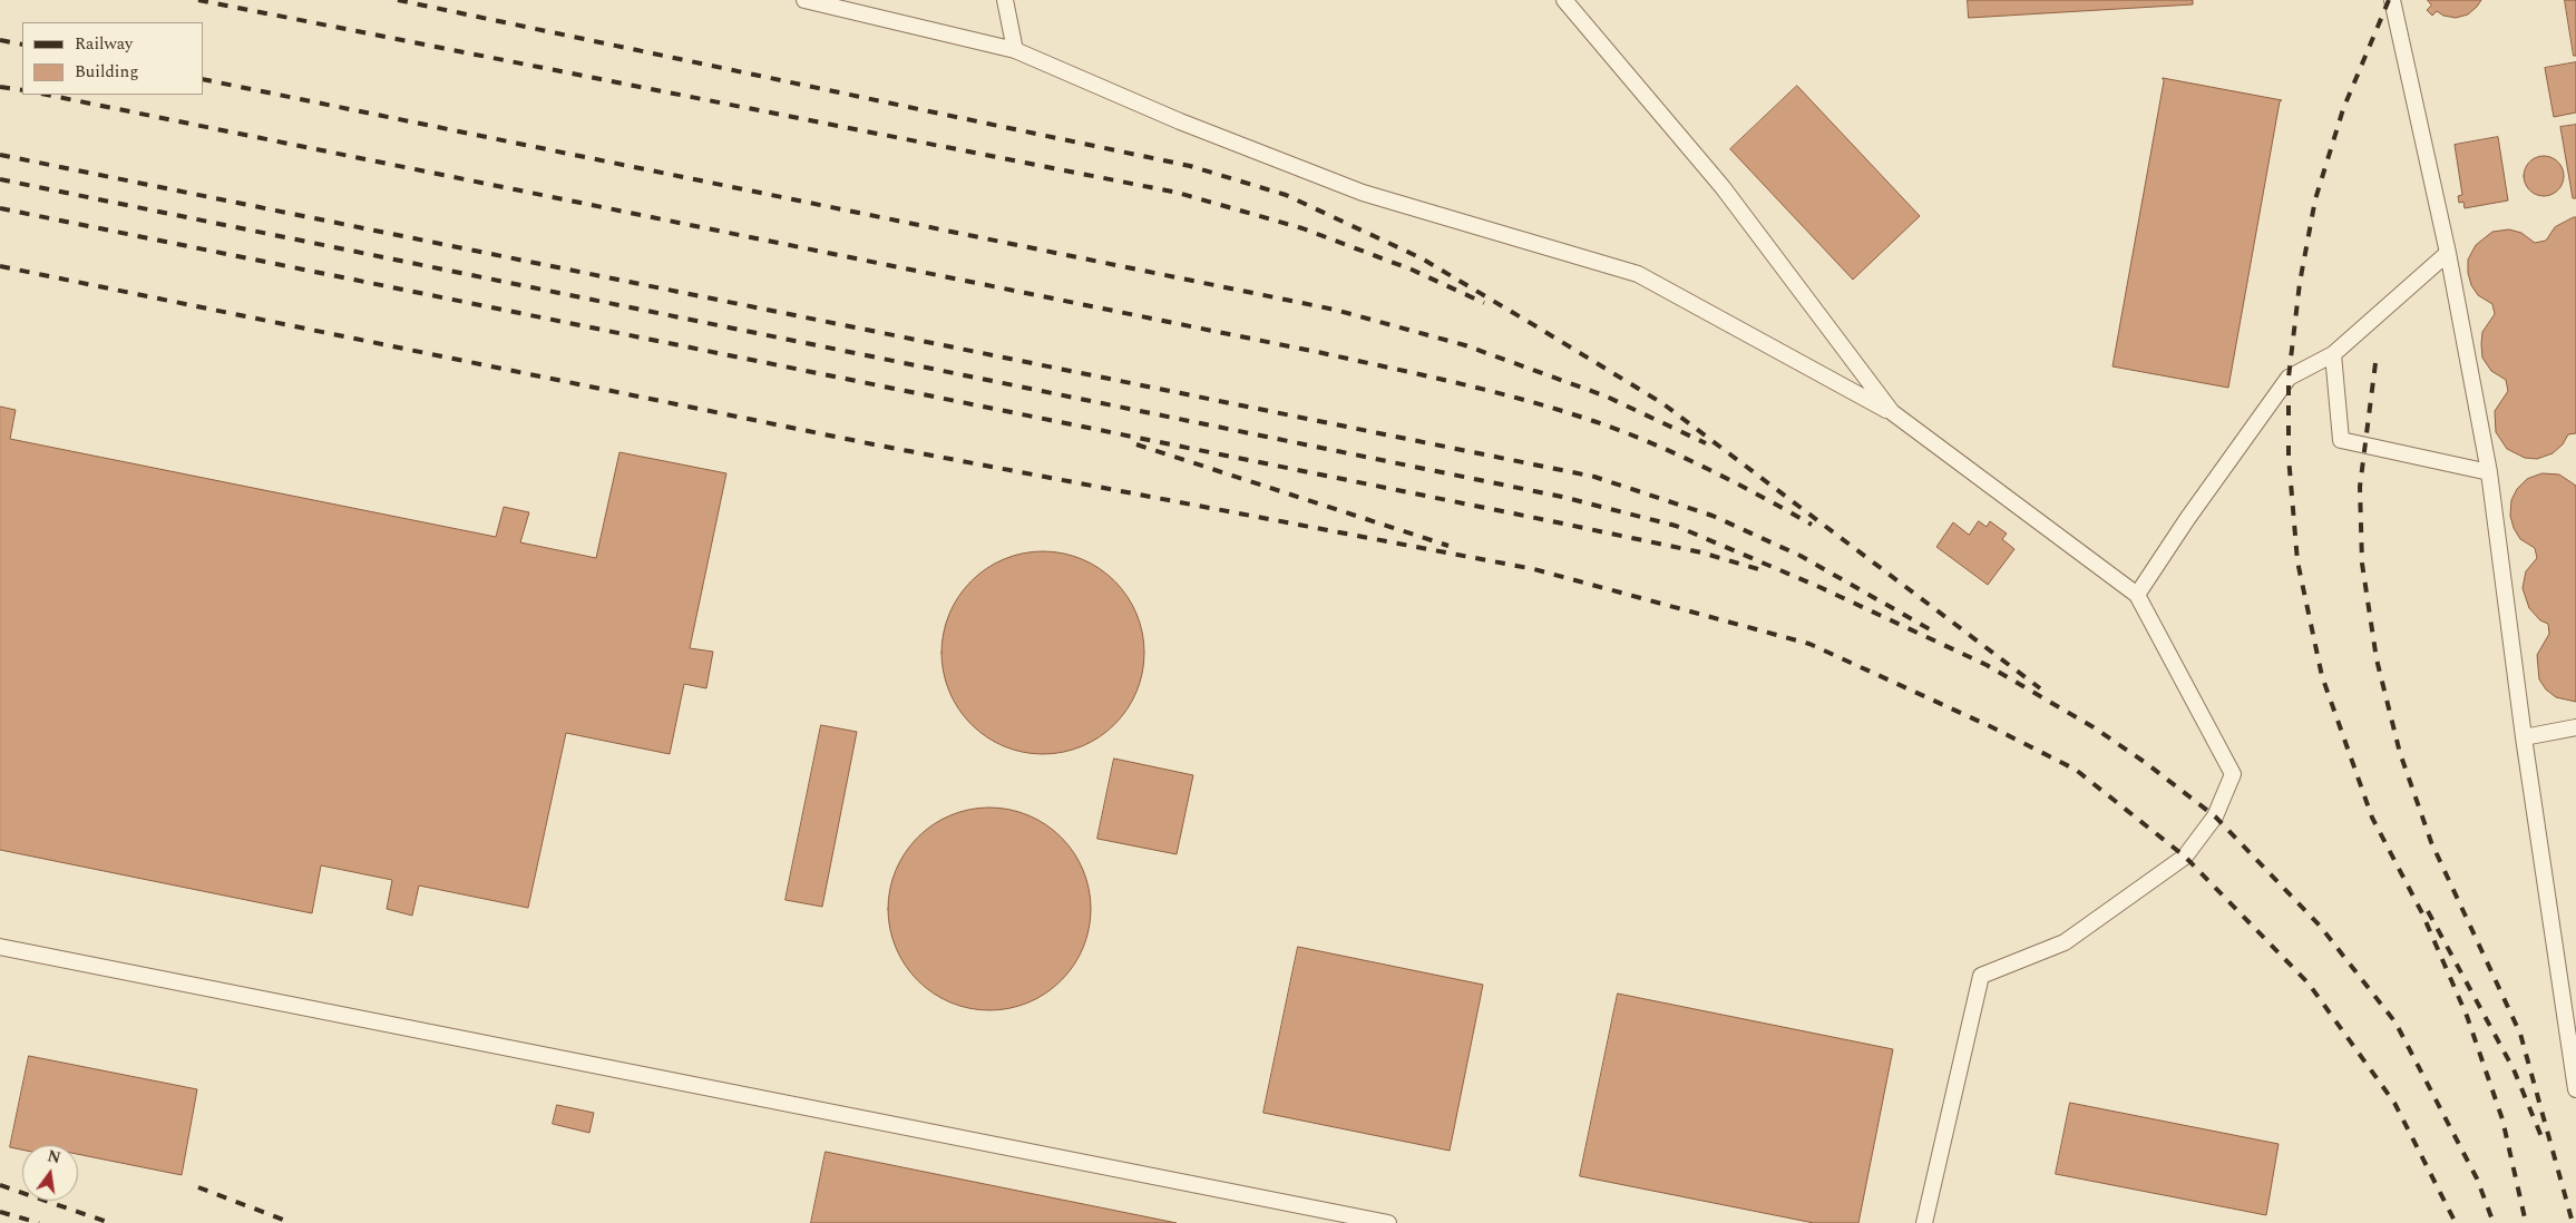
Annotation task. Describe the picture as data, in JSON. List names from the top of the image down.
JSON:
{
  "legend": ["Railway", "Building"],
  "north": "top"
}
